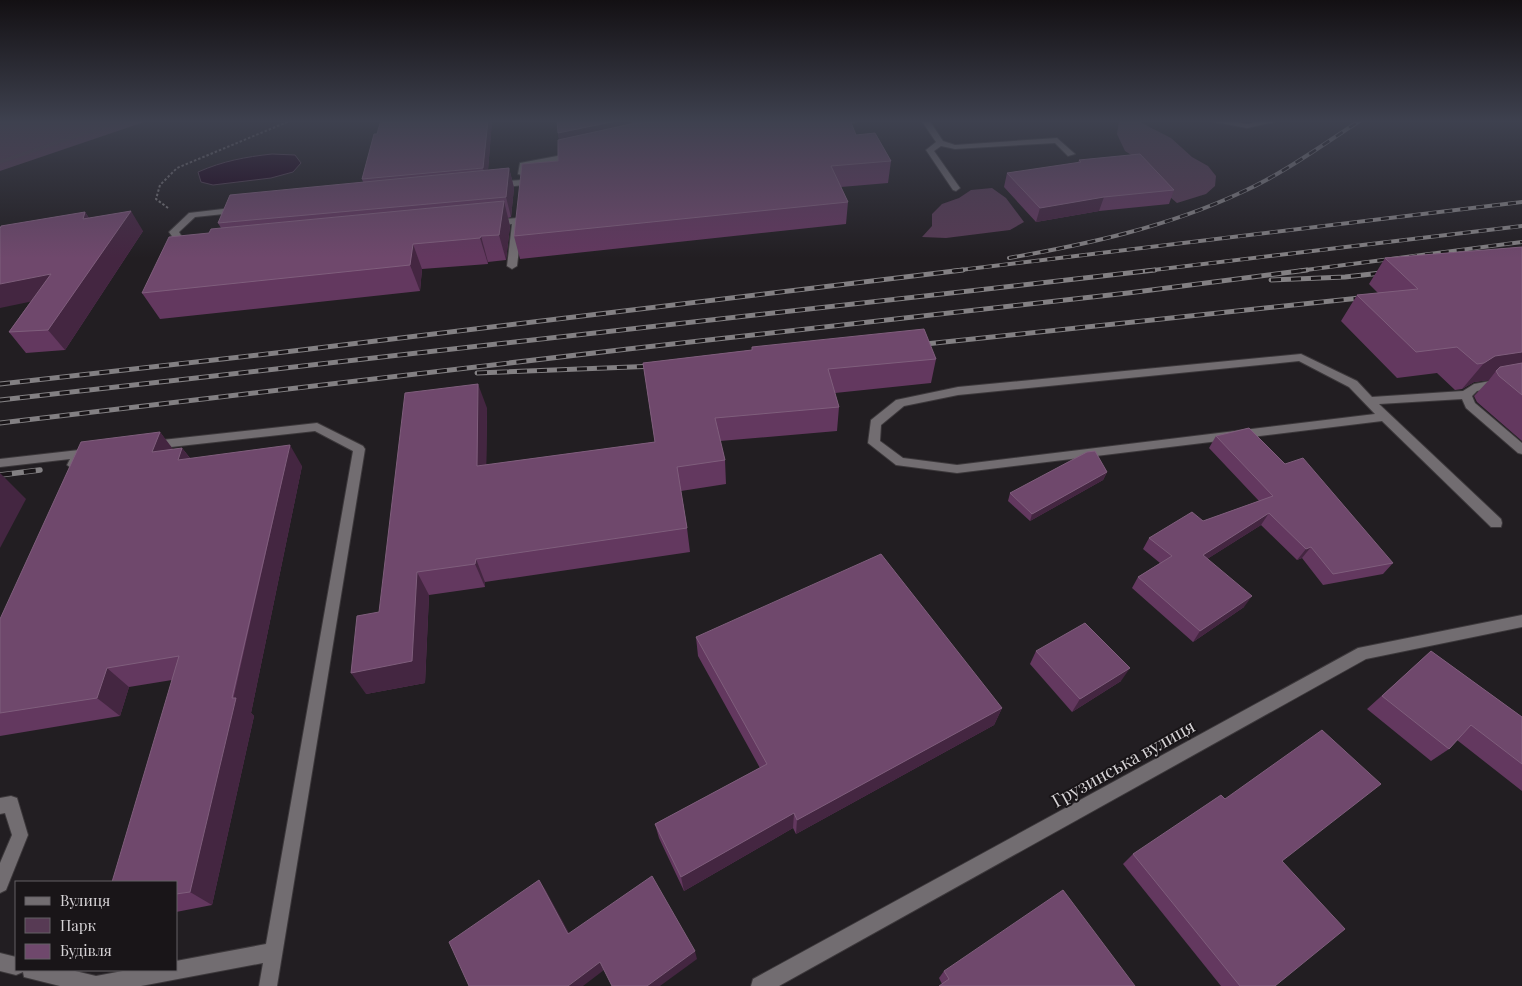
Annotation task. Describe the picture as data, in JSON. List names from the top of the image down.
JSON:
{
  "streets": {
    "street": ["Грузинська вулиця"]
  },
  "legend": ["Вулиця", "Парк", "Будівля"]
}
